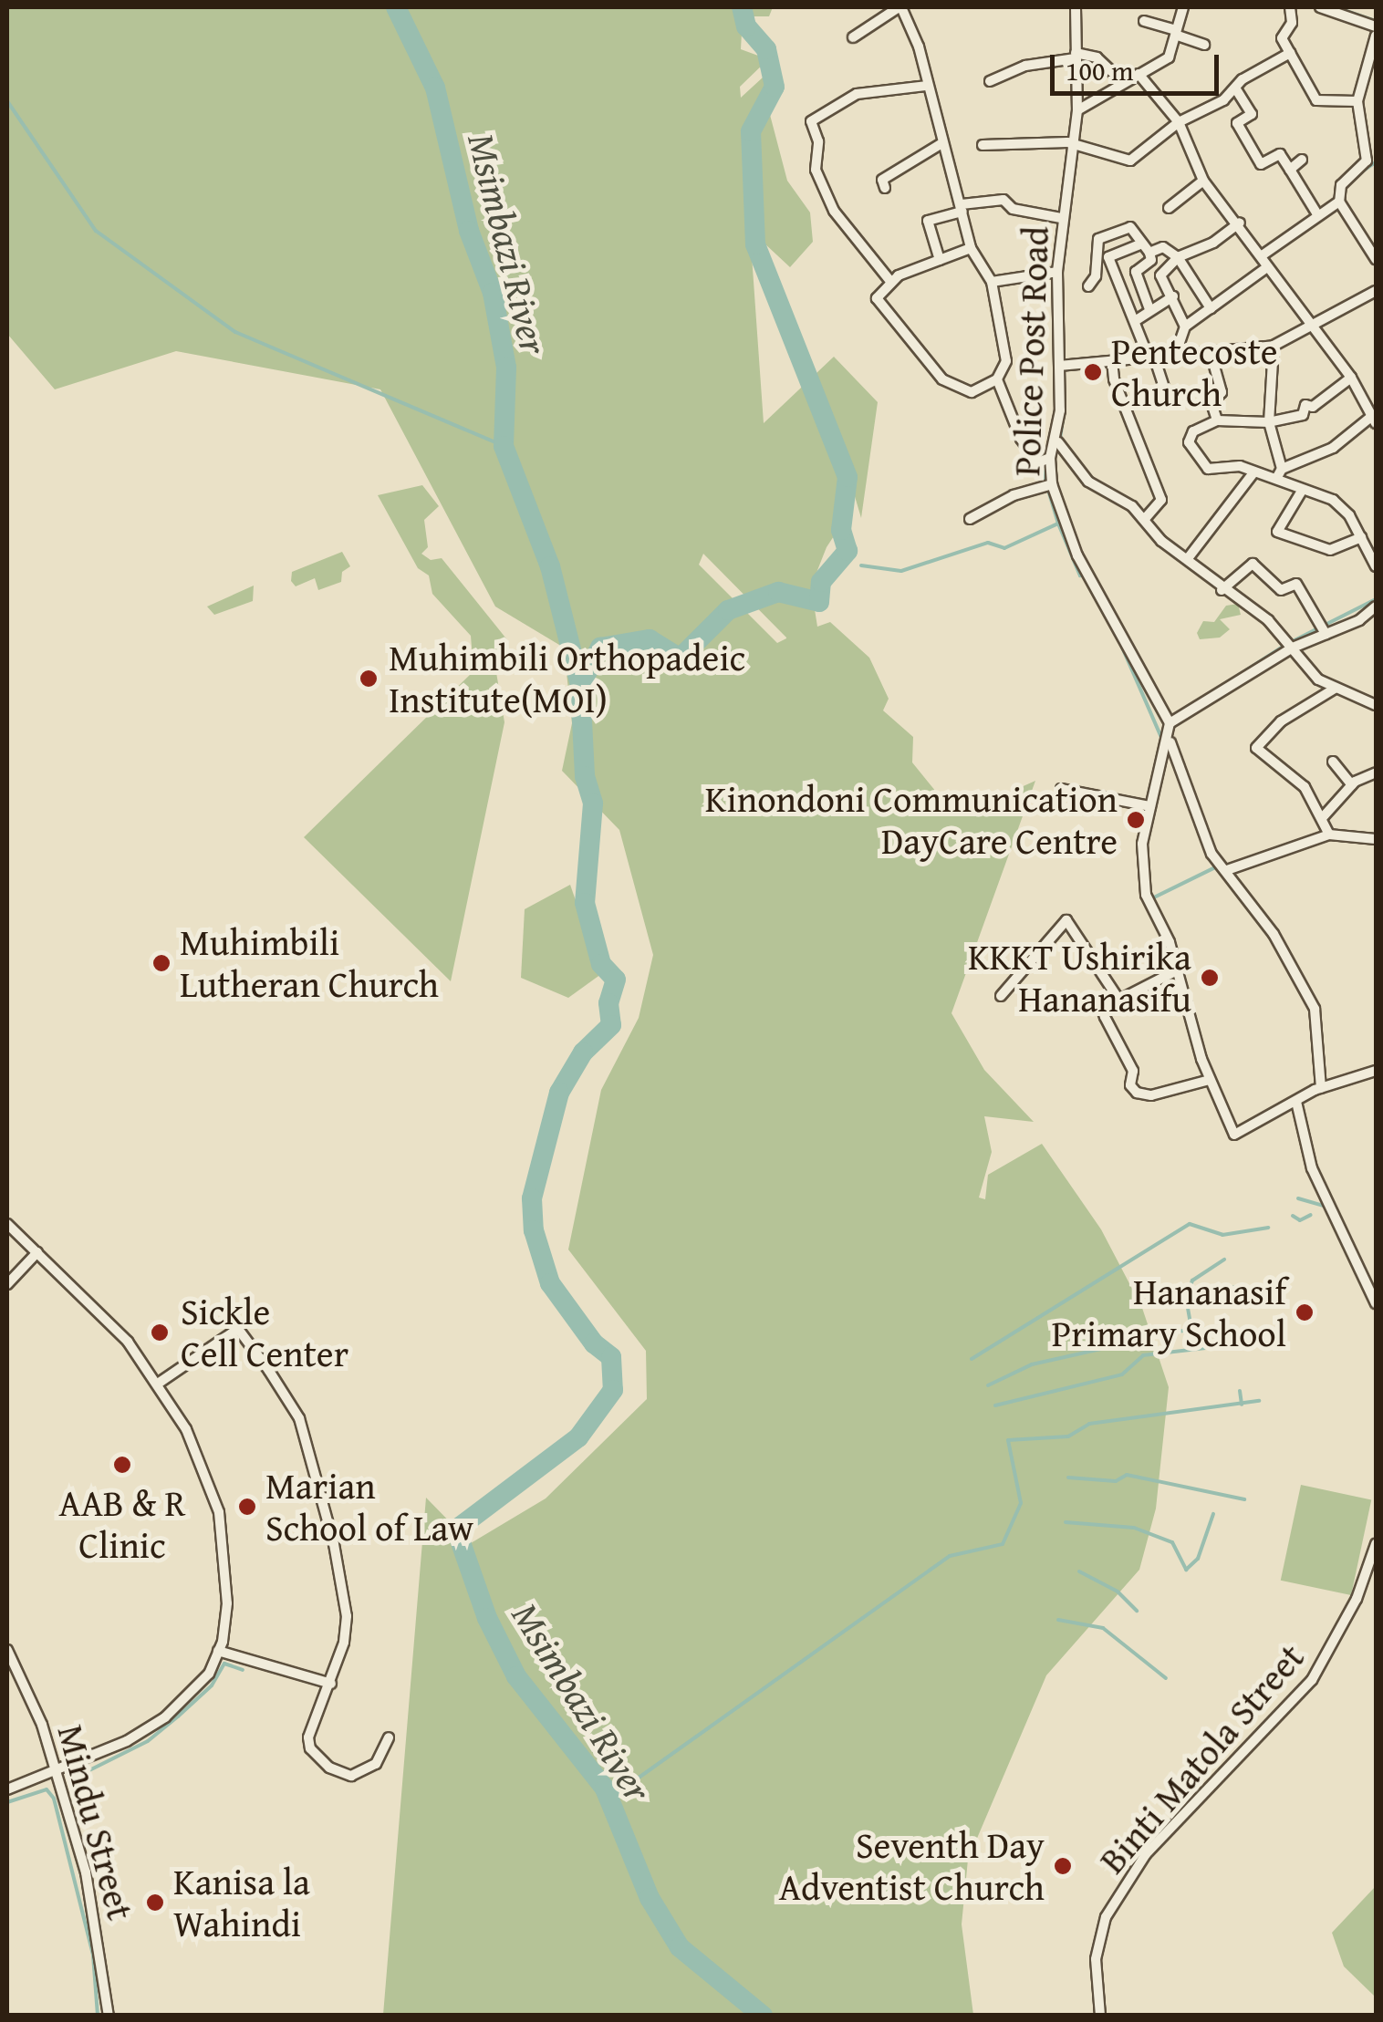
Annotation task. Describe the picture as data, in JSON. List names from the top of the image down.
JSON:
{
  "streets": {
    "street": ["Police Post Road", "Binti Matola Street", "Mindu Street"]
  },
  "water": ["Msimbazi River"],
  "places": [
    "Pentecoste Church",
    "Muhimbili Orthopadeic Institute(MOI)",
    "Kinondoni Communication DayCare Centre",
    "Muhimbili Lutheran Church",
    "KKKT Ushirika Hananasifu",
    "Hananasif Primary School",
    "Sickle Cell Center",
    "AAB & R Clinic",
    "Marian School of Law",
    "Seventh Day Adventist Church",
    "Kanisa la Wahindi"
  ],
  "scale_bar": "100 m"
}
